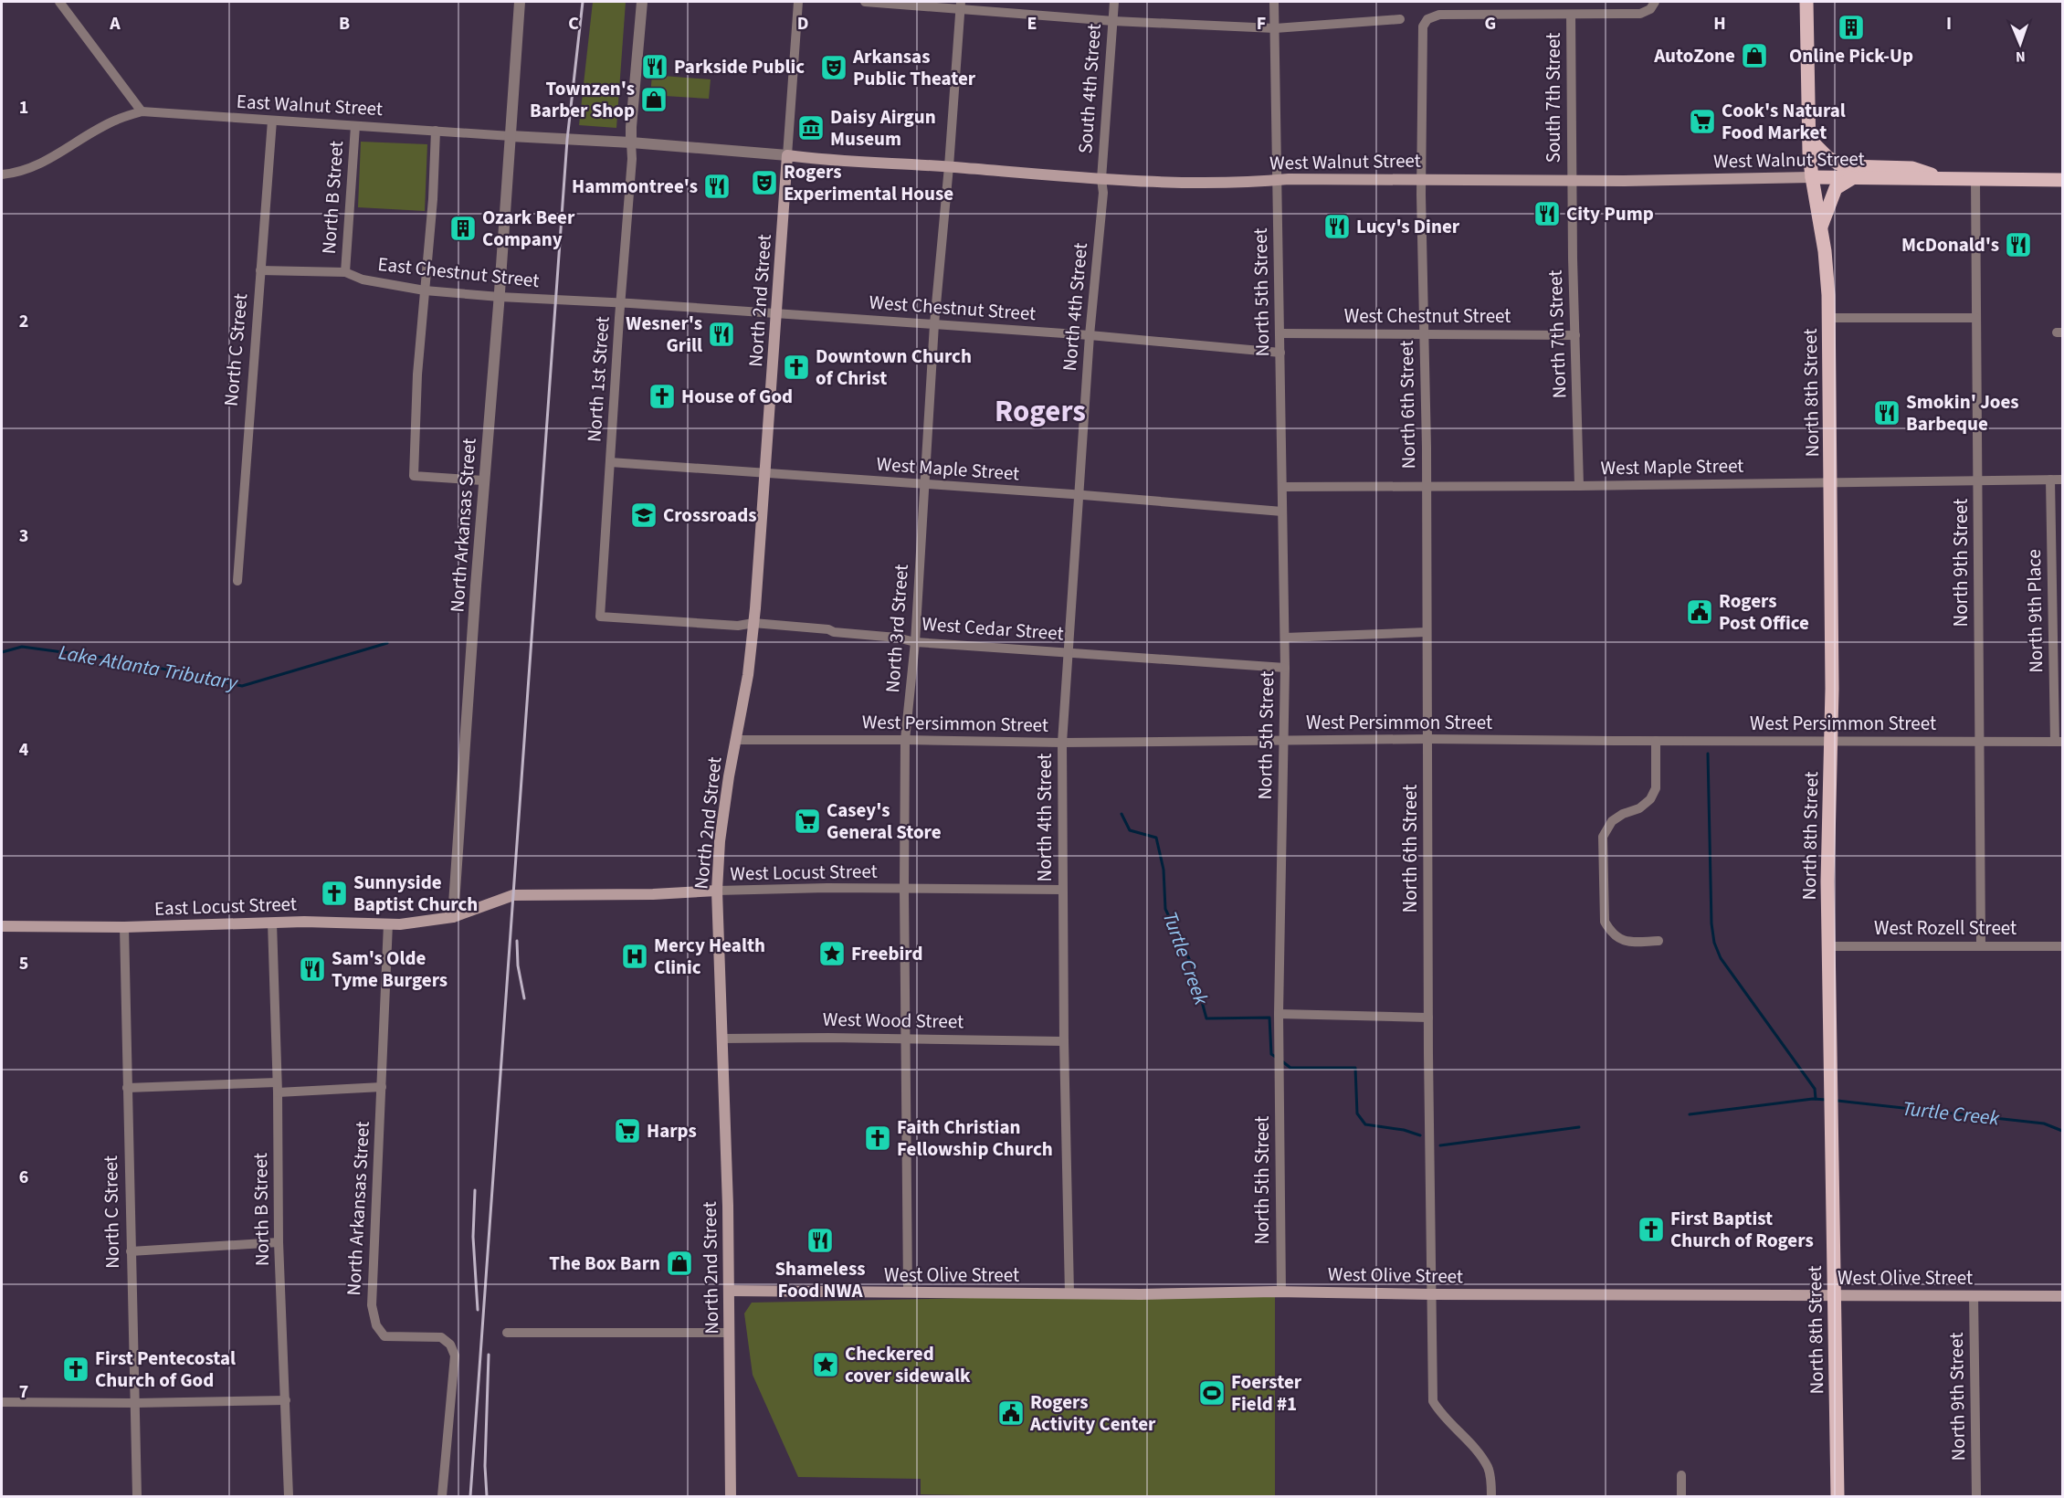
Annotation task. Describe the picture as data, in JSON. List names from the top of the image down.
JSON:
{
  "streets": {
    "main road": [
      "West Walnut Street",
      "North 2nd Street",
      "North 8th Street",
      "West Locust Street",
      "East Locust Street",
      "West Olive Street"
    ],
    "street": [
      "South 4th Street",
      "South 7th Street",
      "East Walnut Street",
      "North B Street",
      "East Chestnut Street",
      "North 5th Street",
      "North 4th Street",
      "West Chestnut Street",
      "North 7th Street",
      "North C Street",
      "North 1st Street",
      "North 6th Street",
      "West Maple Street",
      "North Arkansas Street",
      "North 9th Street",
      "North 9th Place",
      "North 3rd Street",
      "West Cedar Street",
      "West Persimmon Street",
      "West Rozell Street",
      "West Wood Street"
    ]
  },
  "crossings": [
    ["South 4th Street", "West Walnut Street"],
    ["South 4th Street", "North 4th Street"],
    ["South 7th Street", "West Walnut Street"],
    ["South 7th Street", "North 7th Street"],
    ["South 7th Street", "North 6th Street"],
    ["East Walnut Street", "West Walnut Street"],
    ["East Walnut Street", "North B Street"],
    ["East Walnut Street", "North C Street"],
    ["East Walnut Street", "North 1st Street"],
    ["East Walnut Street", "North Arkansas Street"],
    ["West Walnut Street", "North 5th Street"],
    ["West Walnut Street", "North 2nd Street"],
    ["West Walnut Street", "North 4th Street"],
    ["West Walnut Street", "North 7th Street"],
    ["West Walnut Street", "North 1st Street"],
    ["West Walnut Street", "North 8th Street"],
    ["West Walnut Street", "North 6th Street"],
    ["West Walnut Street", "North 9th Street"],
    ["West Walnut Street", "North 3rd Street"],
    ["North B Street", "East Chestnut Street"],
    ["North B Street", "East Locust Street"],
    ["East Chestnut Street", "West Chestnut Street"],
    ["East Chestnut Street", "North C Street"],
    ["East Chestnut Street", "North 1st Street"],
    ["East Chestnut Street", "North Arkansas Street"],
    ["North 5th Street", "West Chestnut Street"],
    ["North 5th Street", "West Maple Street"],
    ["North 5th Street", "West Cedar Street"],
    ["North 5th Street", "West Persimmon Street"],
    ["North 5th Street", "West Olive Street"],
    ["North 2nd Street", "West Chestnut Street"],
    ["North 2nd Street", "West Maple Street"],
    ["North 2nd Street", "West Cedar Street"],
    ["North 2nd Street", "West Persimmon Street"],
    ["North 2nd Street", "West Locust Street"],
    ["North 2nd Street", "West Wood Street"],
    ["North 2nd Street", "West Olive Street"],
    ["North 4th Street", "West Chestnut Street"],
    ["North 4th Street", "West Maple Street"],
    ["North 4th Street", "West Cedar Street"],
    ["North 4th Street", "West Persimmon Street"],
    ["North 4th Street", "West Locust Street"],
    ["North 4th Street", "West Wood Street"],
    ["North 4th Street", "West Olive Street"],
    ["West Chestnut Street", "North 7th Street"],
    ["West Chestnut Street", "North 1st Street"],
    ["West Chestnut Street", "North 6th Street"],
    ["West Chestnut Street", "North 3rd Street"],
    ["North 7th Street", "West Maple Street"],
    ["North C Street", "East Locust Street"],
    ["North 1st Street", "West Maple Street"],
    ["North 1st Street", "West Cedar Street"],
    ["North 8th Street", "West Maple Street"],
    ["North 8th Street", "West Persimmon Street"],
    ["North 8th Street", "West Rozell Street"],
    ["North 8th Street", "West Olive Street"],
    ["North 6th Street", "West Maple Street"],
    ["North 6th Street", "West Persimmon Street"],
    ["North 6th Street", "West Olive Street"],
    ["West Maple Street", "North 9th Street"],
    ["West Maple Street", "North 9th Place"],
    ["West Maple Street", "North 3rd Street"],
    ["North Arkansas Street", "East Locust Street"],
    ["North 9th Street", "West Persimmon Street"],
    ["North 9th Street", "West Rozell Street"],
    ["North 9th Street", "West Olive Street"],
    ["North 9th Place", "West Persimmon Street"],
    ["North 3rd Street", "West Cedar Street"],
    ["North 3rd Street", "West Persimmon Street"],
    ["North 3rd Street", "West Locust Street"],
    ["North 3rd Street", "West Wood Street"],
    ["North 3rd Street", "West Olive Street"],
    ["West Locust Street", "East Locust Street"]
  ],
  "districts": ["Rogers"],
  "water": ["Lake Atlanta Tributary", "Turtle Creek"],
  "places": {
    "building": ["Online Pick-Up", "Ozark Beer Company"],
    "shop": ["AutoZone", "Townzen's Barber Shop", "The Box Barn"],
    "restaurant": [
      "Parkside Public",
      "Hammontree's",
      "City Pump",
      "Lucy's Diner",
      "McDonald's",
      "Wesner's Grill",
      "Smokin' Joes Barbeque",
      "Sam's Olde Tyme Burgers",
      "Shameless Food NWA"
    ],
    "theatre": ["Arkansas Public Theater", "Rogers Experimental House"],
    "supermarket": ["Cook's Natural Food Market", "Casey's General Store", "Harps"],
    "museum": ["Daisy Airgun Museum"],
    "church": [
      "Downtown Church of Christ",
      "House of God",
      "Sunnyside Baptist Church",
      "Faith Christian Fellowship Church",
      "First Baptist Church of Rogers",
      "First Pentecostal Church of God"
    ],
    "school or university": ["Crossroads"],
    "public building": ["Rogers Post Office", "Rogers Activity Center"],
    "place": ["Freebird", "Checkered cover sidewalk"],
    "hospital": ["Mercy Health Clinic"],
    "sports": ["Foerster Field #1"]
  },
  "north": "bottom",
  "grid": {
    "columns": [
      "A",
      "B",
      "C",
      "D",
      "E",
      "F",
      "G",
      "H",
      "I"
    ],
    "rows": [
      "1",
      "2",
      "3",
      "4",
      "5",
      "6",
      "7"
    ]
  }
}
